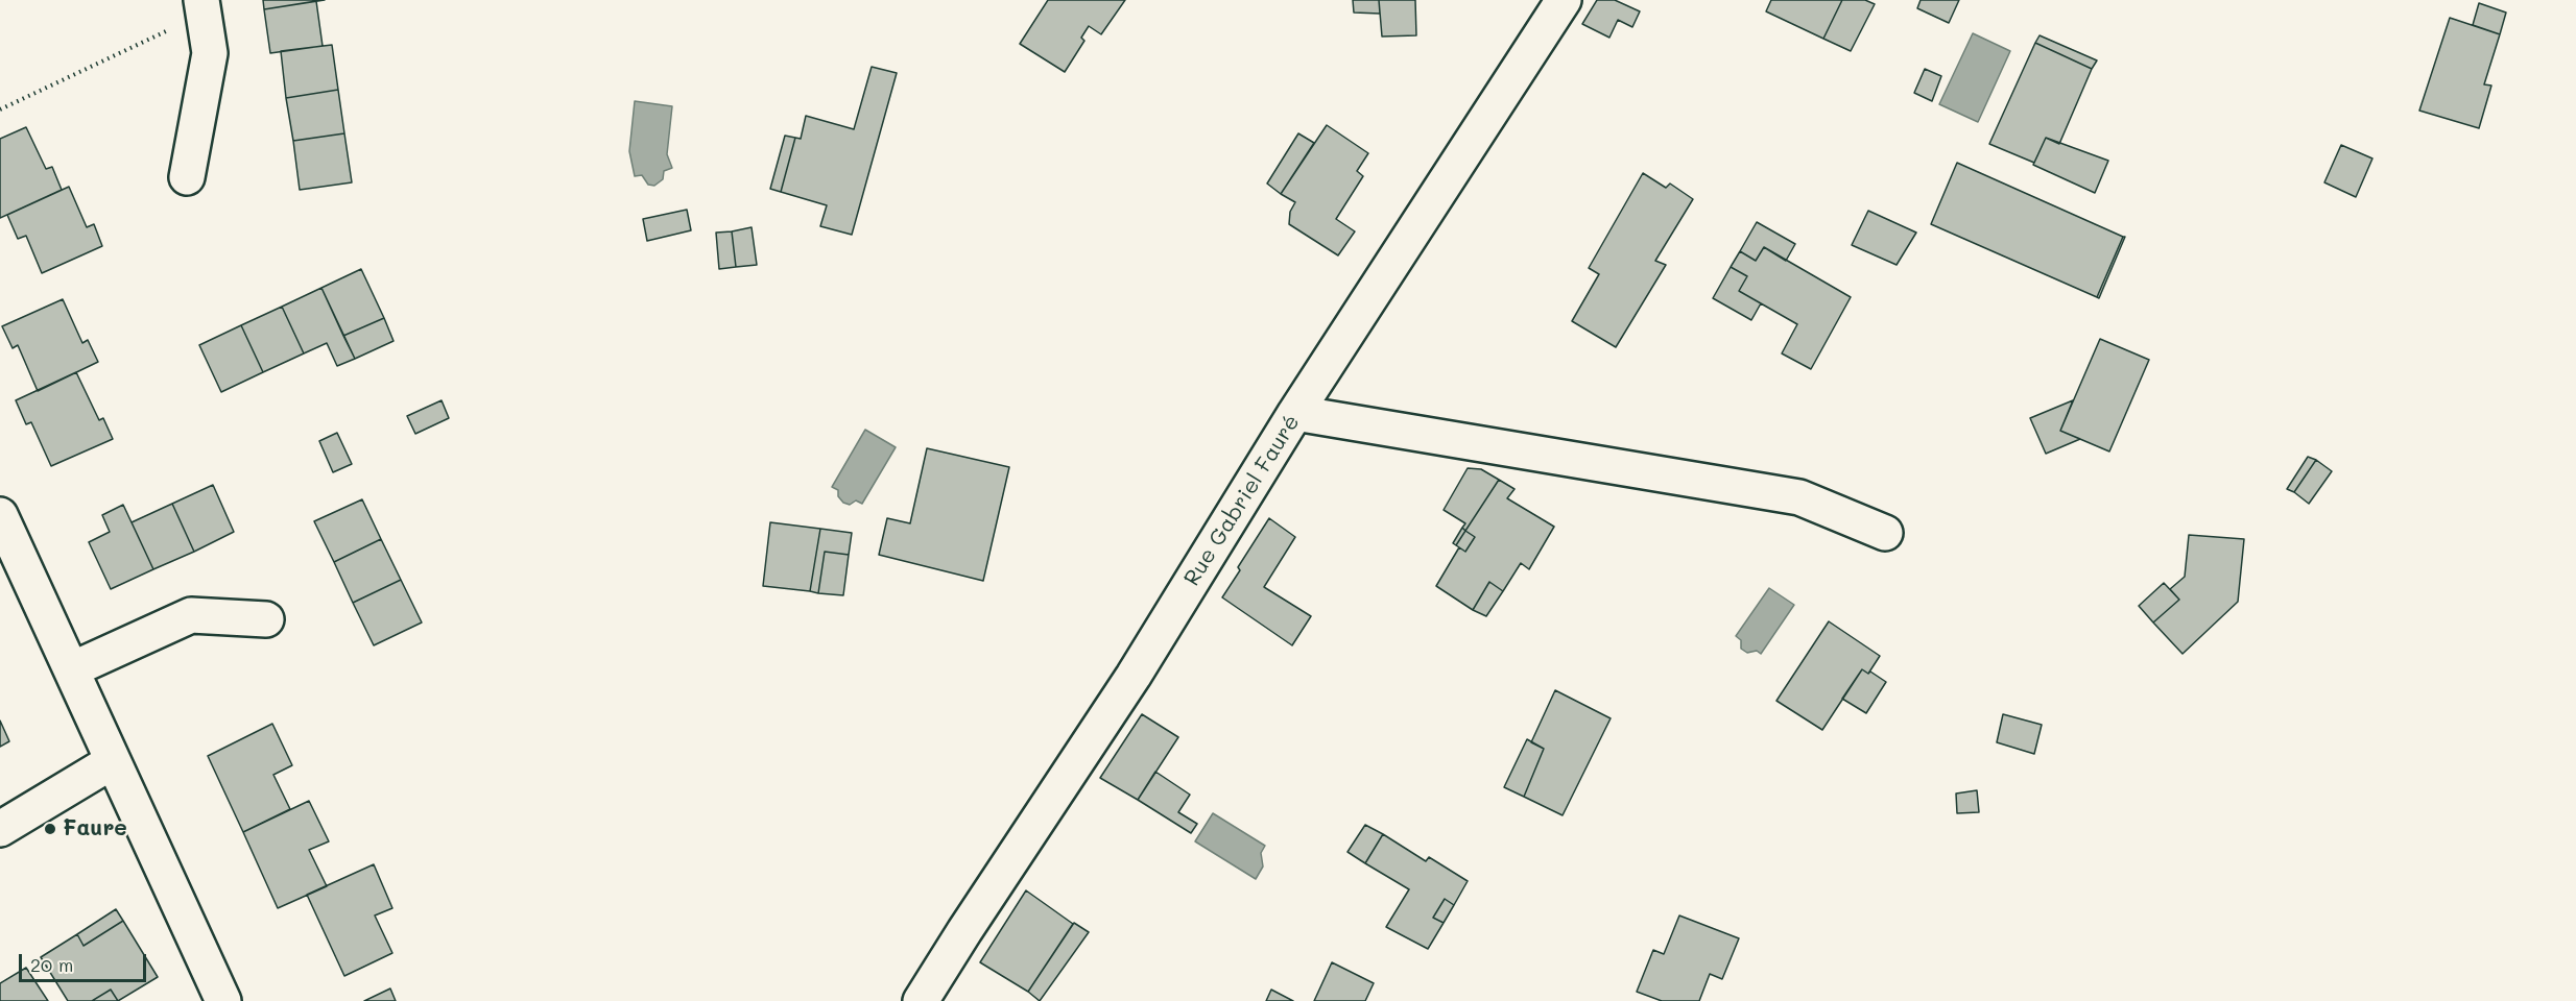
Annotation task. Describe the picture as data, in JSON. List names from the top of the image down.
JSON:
{
  "streets": {
    "street": ["Rue Gabriel Fauré"]
  },
  "places": ["Faure"],
  "scale_bar": "20 m"
}
